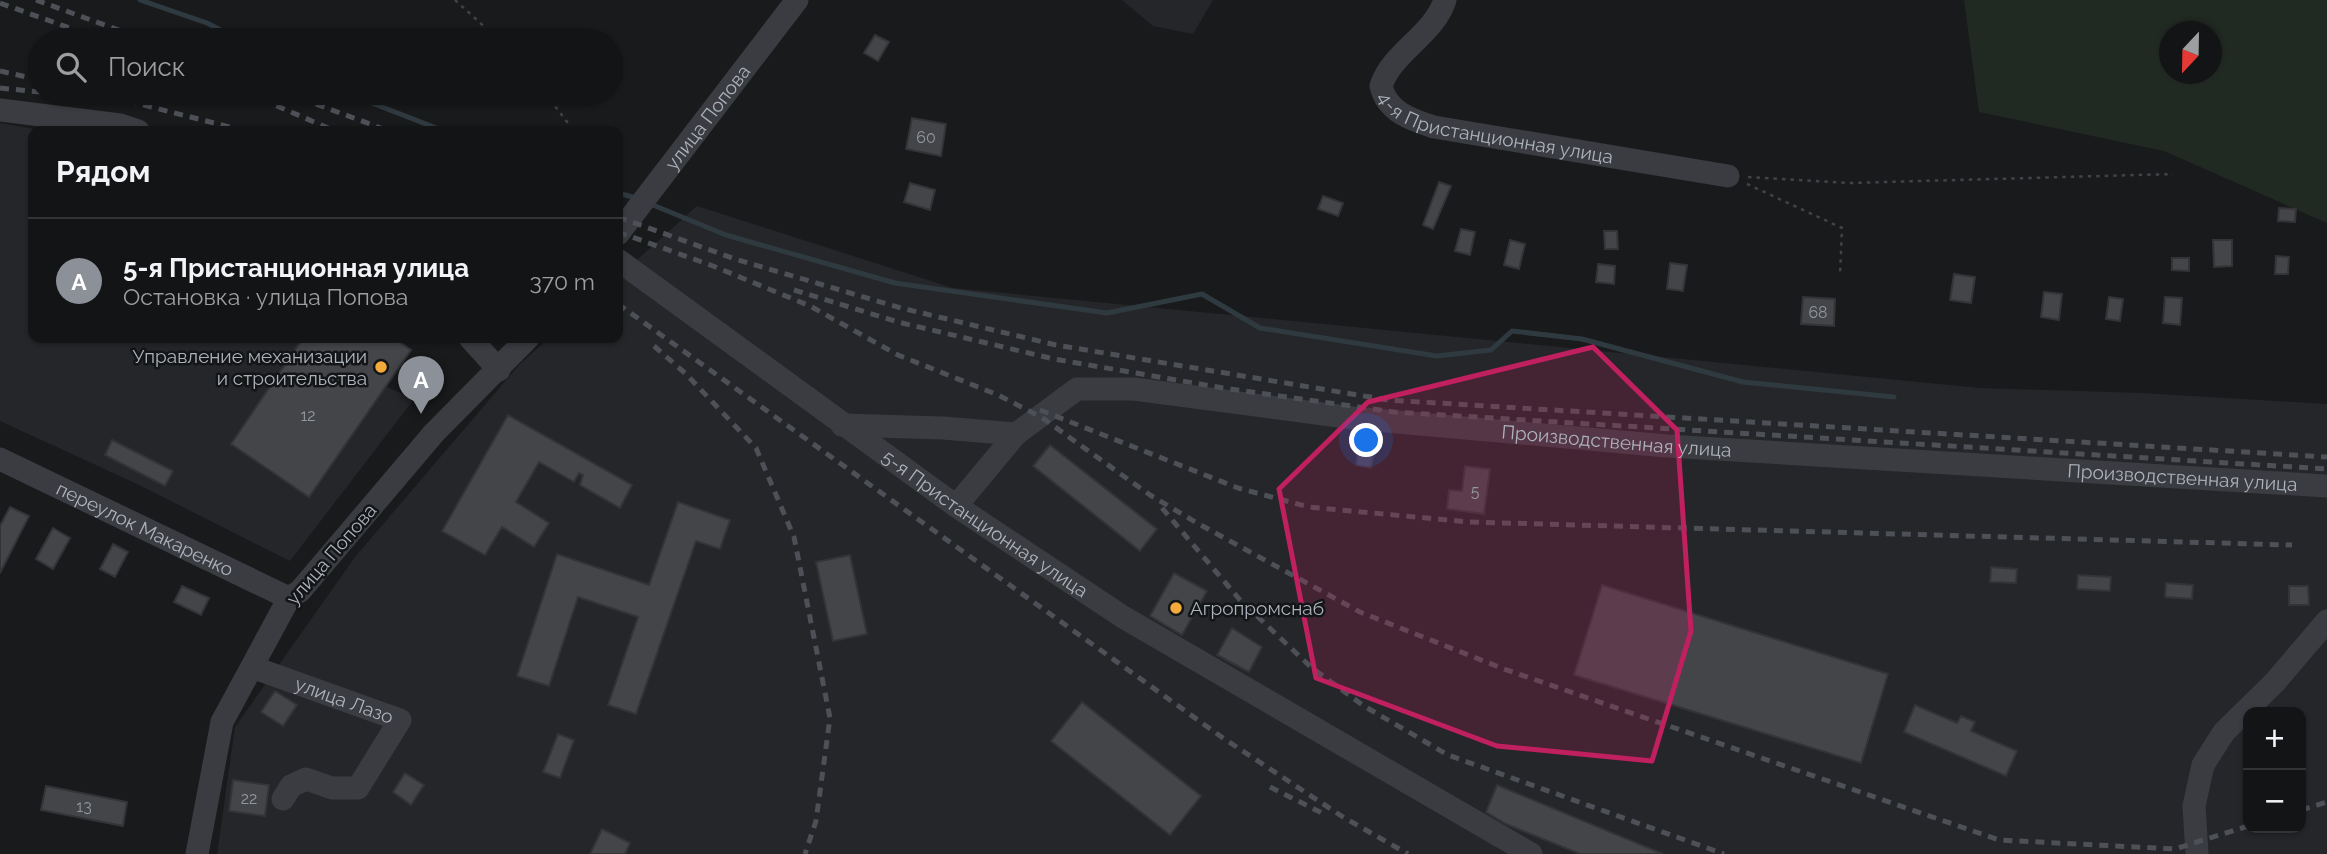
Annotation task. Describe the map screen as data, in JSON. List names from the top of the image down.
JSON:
{
  "streets": {
    "street": [
      "улица Попова",
      "4-я Пристанционная улица",
      "Производственная улица",
      "5-я Пристанционная улица",
      "переулок Макаренко",
      "улица Лазо"
    ]
  },
  "crossings": [
    ["улица Попова", "переулок Макаренко"],
    ["улица Попова", "улица Лазо"],
    ["Производственная улица", "5-я Пристанционная улица"]
  ],
  "places": ["Управление механизации и строительства", "Агропромснаб"],
  "house_numbers": [
    "60",
    "68",
    "12",
    "5",
    "22",
    "13"
  ],
  "north": "bottom",
  "page": {
    "search": "Поиск",
    "heading": "Рядом",
    "list": [
      {
        "mark": "A",
        "name": "5-я Пристанционная улица",
        "note": "Остановка · улица Попова",
        "value": "370 m"
      }
    ],
    "pins": "A",
    "map_buttons": ["+", "−"]
  }
}
